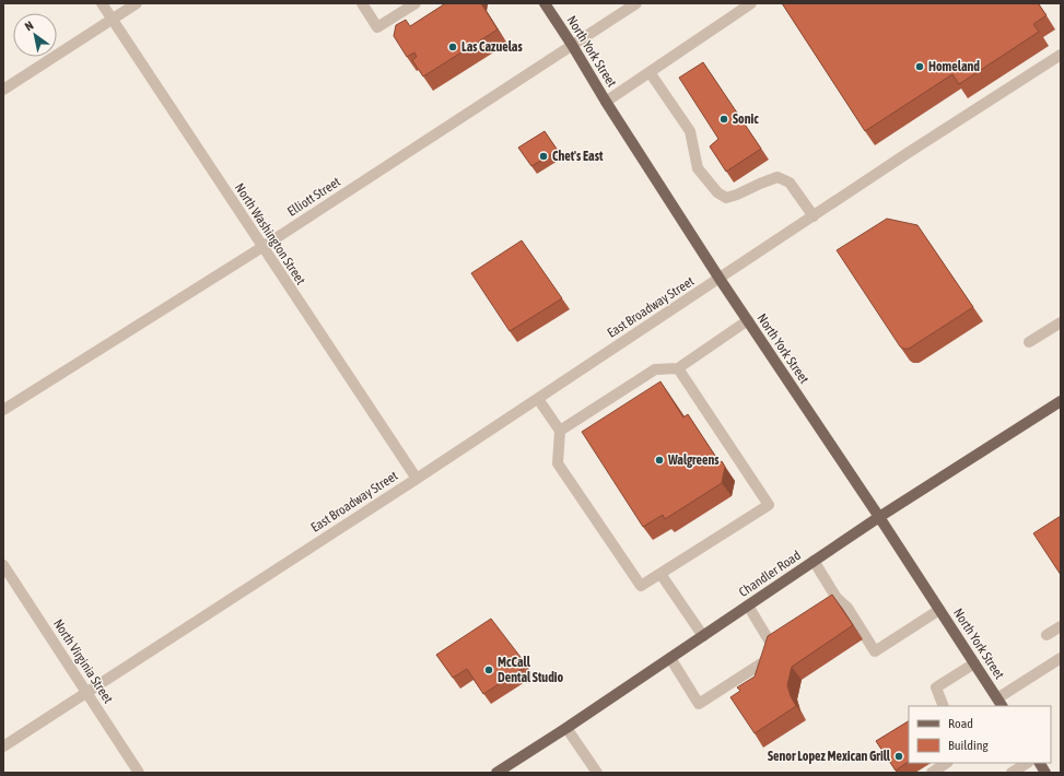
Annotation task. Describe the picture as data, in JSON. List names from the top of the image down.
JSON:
{
  "streets": {
    "main road": ["North York Street", "Chandler Road"],
    "street": [
      "Elliott Street",
      "North Washington Street",
      "East Broadway Street",
      "North Virginia Street"
    ]
  },
  "crossings": [
    ["North York Street", "Elliott Street"],
    ["North York Street", "East Broadway Street"],
    ["North York Street", "Chandler Road"],
    ["Elliott Street", "North Washington Street"],
    ["North Washington Street", "East Broadway Street"],
    ["East Broadway Street", "North Virginia Street"]
  ],
  "places": [
    "Las Cazuelas",
    "Homeland",
    "Sonic",
    "Chet's East",
    "Walgreens",
    "McCall Dental Studio",
    "Senor Lopez Mexican Grill"
  ],
  "legend": ["Road", "Building"],
  "north": "top left"
}
